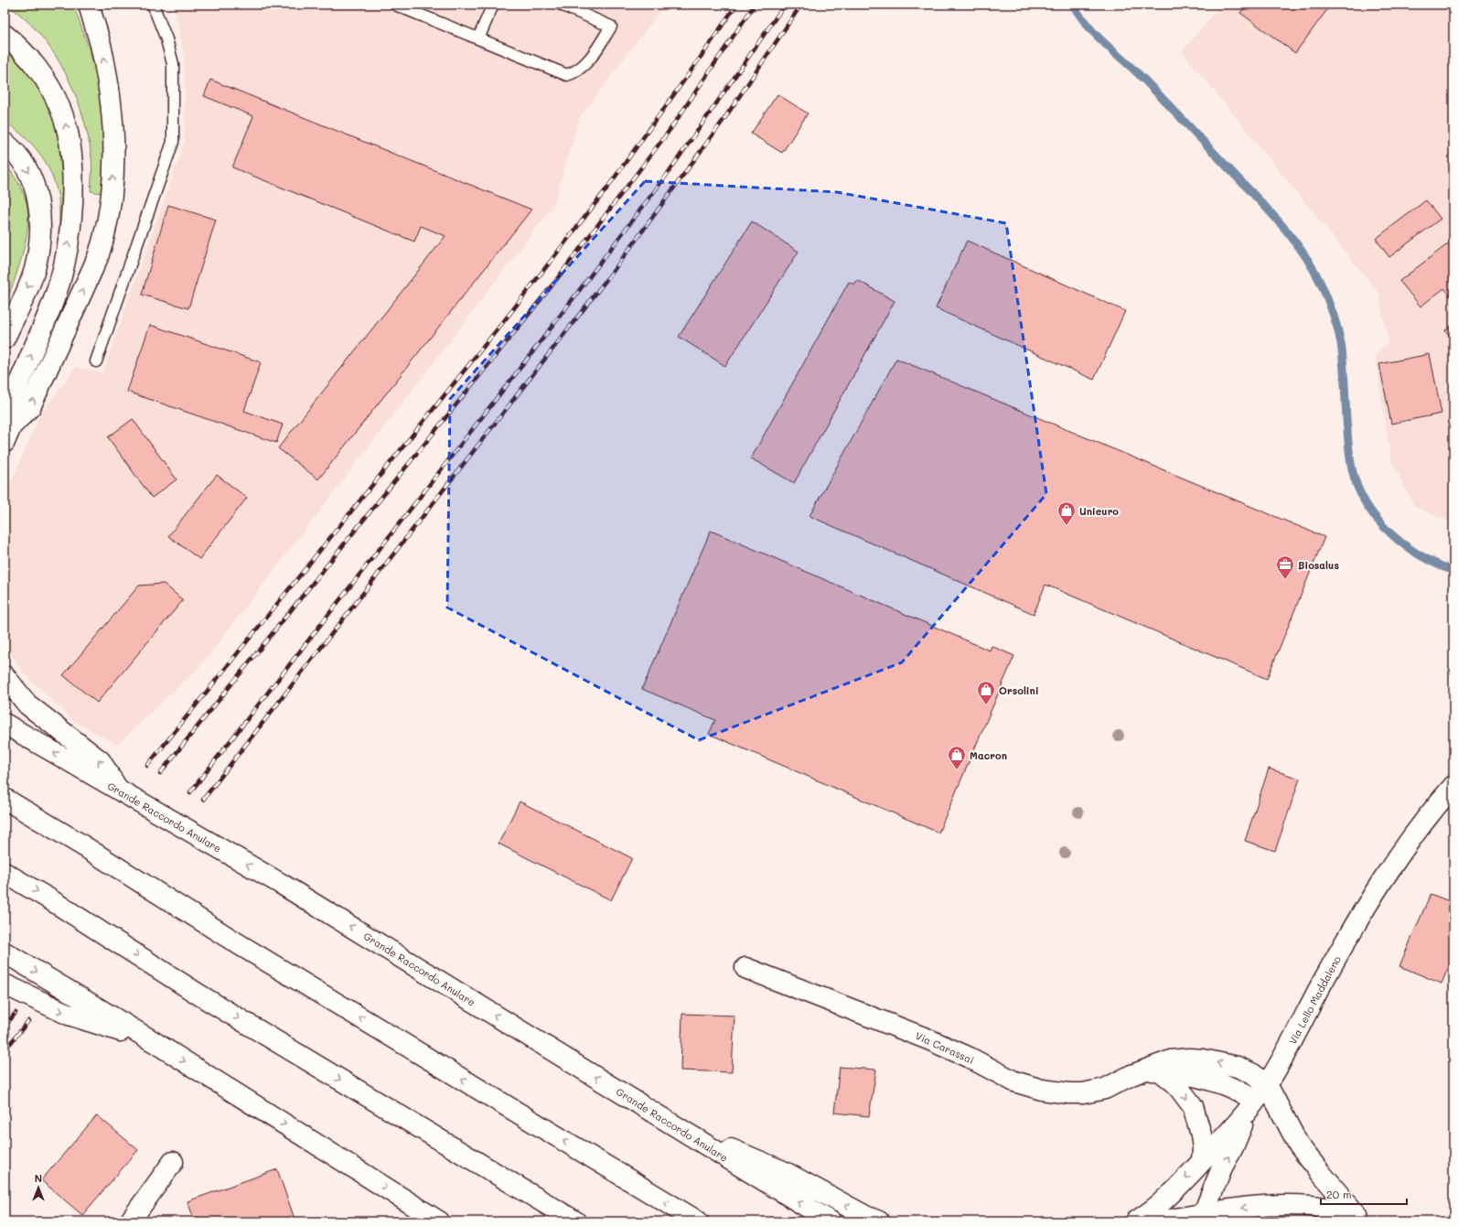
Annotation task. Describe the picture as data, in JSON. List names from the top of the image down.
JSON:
{
  "streets": {
    "main road": ["Grande Raccordo Anulare", "Via Lello Maddaleno", "Via Carassai"]
  },
  "crossings": [
    ["Via Lello Maddaleno", "Via Carassai"]
  ],
  "places": {
    "shop": ["Unieuro", "Orsolini", "Macron"],
    "office": ["Biosalus"]
  },
  "scale_bar": "20 m",
  "north": "top"
}
